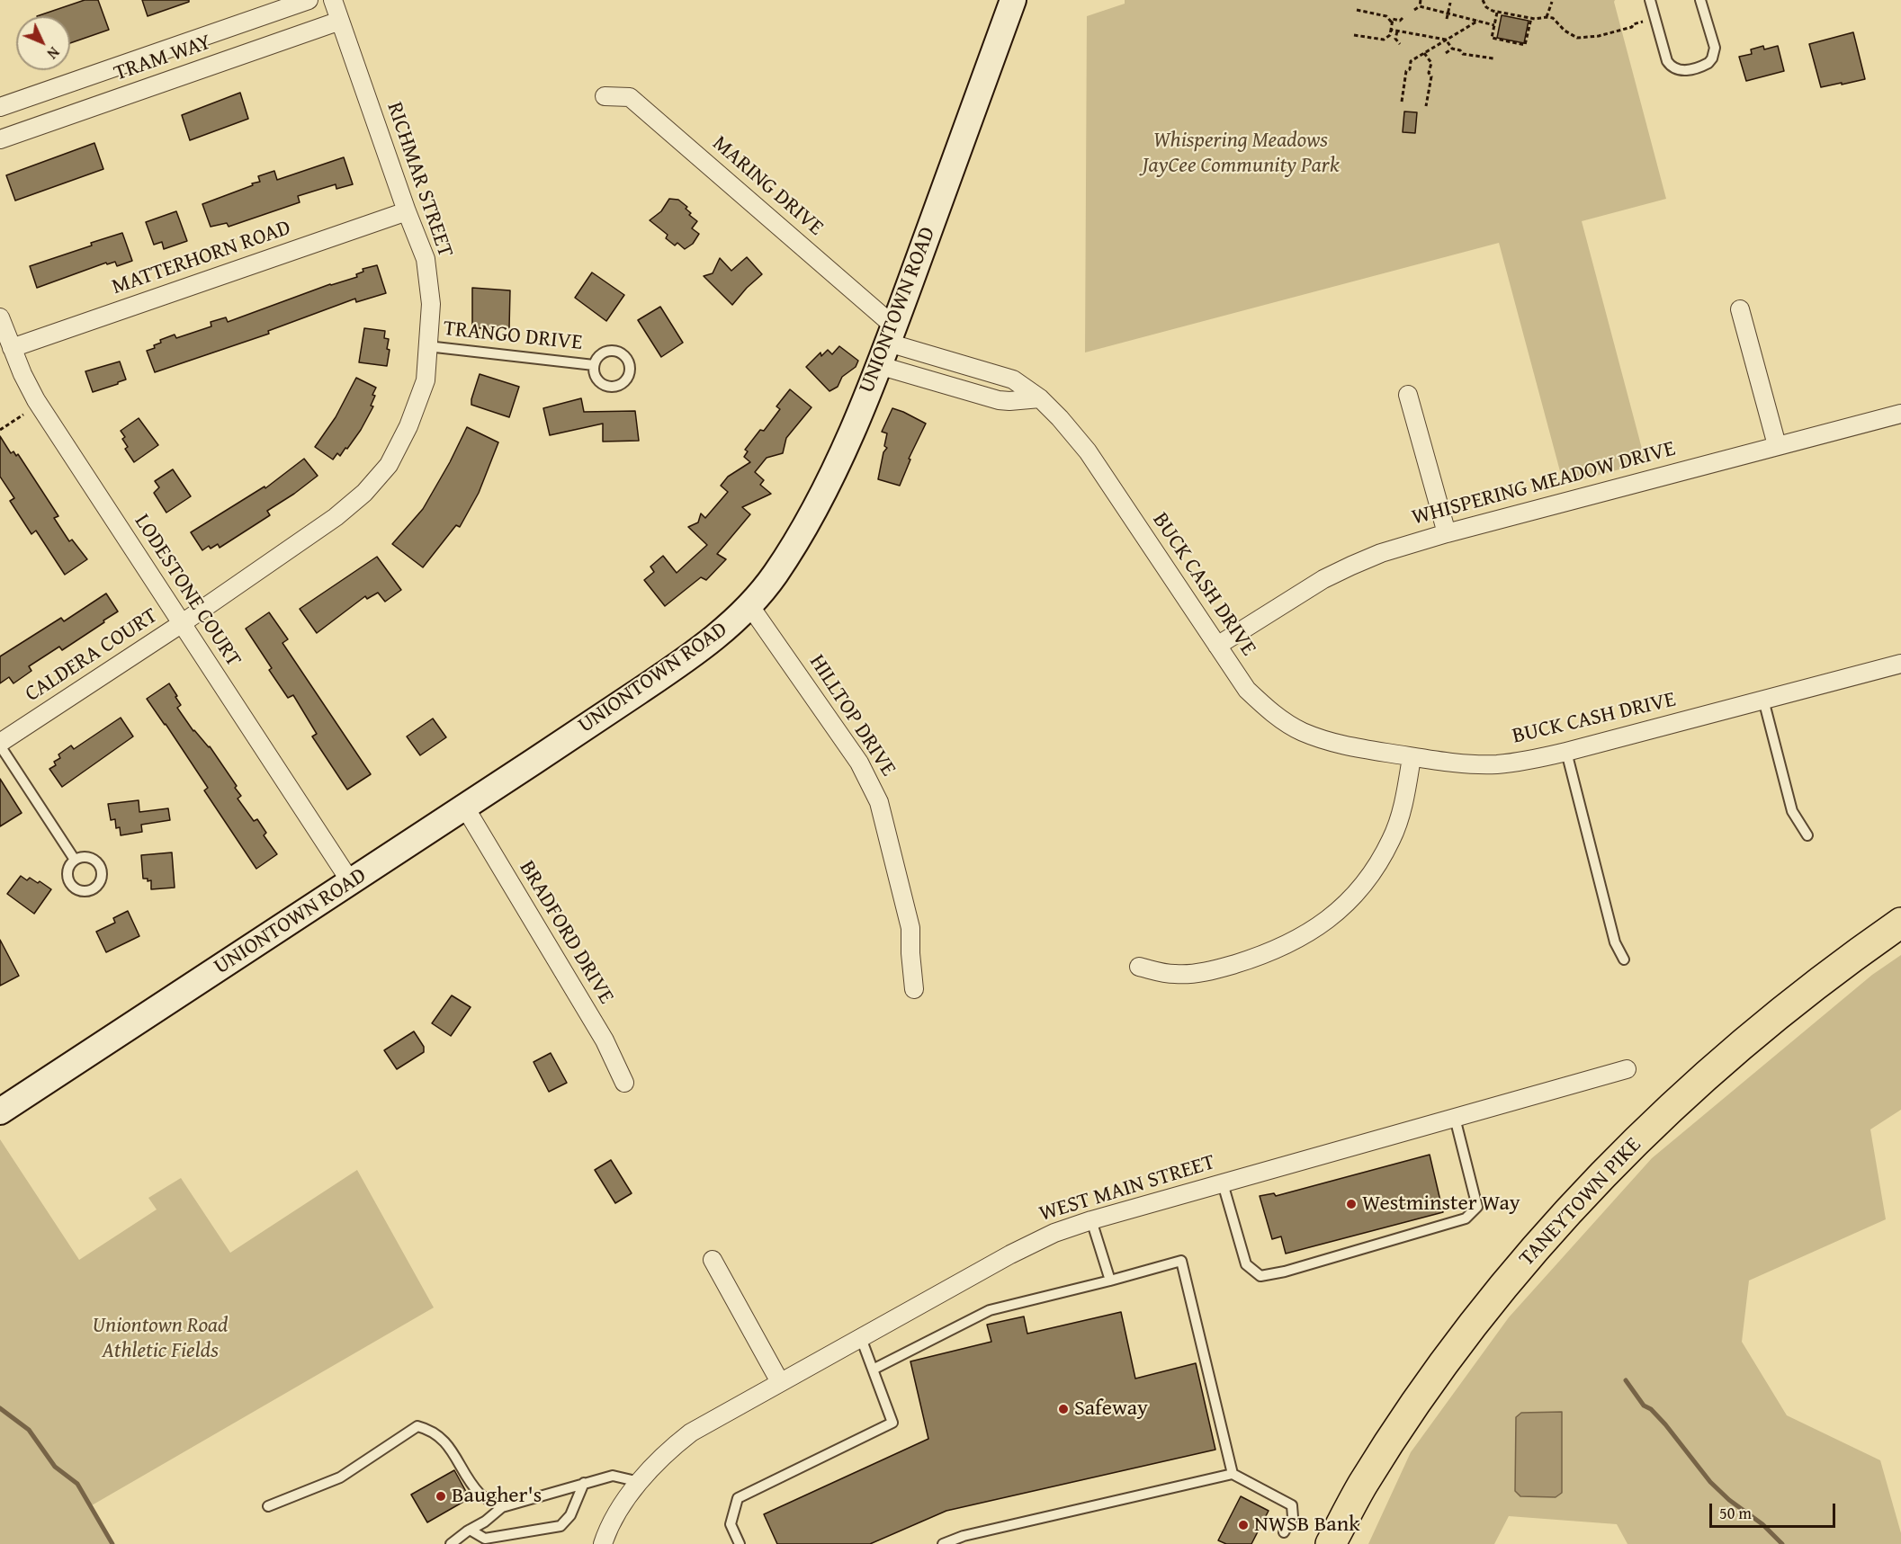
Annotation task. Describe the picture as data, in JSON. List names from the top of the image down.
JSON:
{
  "streets": {
    "highway": ["TANEYTOWN PIKE"],
    "main road": ["UNIONTOWN ROAD"],
    "street": [
      "TRAM WAY",
      "RICHMAR STREET",
      "MARING DRIVE",
      "MATTERHORN ROAD",
      "WHISPERING MEADOW DRIVE",
      "BUCK CASH DRIVE",
      "LODESTONE COURT",
      "CALDERA COURT",
      "HILLTOP DRIVE",
      "BRADFORD DRIVE",
      "WEST MAIN STREET"
    ],
    "lane": ["TRANGO DRIVE"]
  },
  "crossings": [
    ["TRAM WAY", "RICHMAR STREET"],
    ["RICHMAR STREET", "MATTERHORN ROAD"],
    ["RICHMAR STREET", "TRANGO DRIVE"],
    ["RICHMAR STREET", "LODESTONE COURT"],
    ["RICHMAR STREET", "CALDERA COURT"],
    ["MARING DRIVE", "UNIONTOWN ROAD"],
    ["MARING DRIVE", "BUCK CASH DRIVE"],
    ["MATTERHORN ROAD", "LODESTONE COURT"],
    ["UNIONTOWN ROAD", "BUCK CASH DRIVE"],
    ["UNIONTOWN ROAD", "LODESTONE COURT"],
    ["UNIONTOWN ROAD", "HILLTOP DRIVE"],
    ["UNIONTOWN ROAD", "BRADFORD DRIVE"],
    ["WHISPERING MEADOW DRIVE", "BUCK CASH DRIVE"],
    ["LODESTONE COURT", "CALDERA COURT"]
  ],
  "parks": ["Whispering Meadows JayCee Community Park", "Uniontown Road Athletic Fields"],
  "places": [
    "Westminster Way",
    "Safeway",
    "Baugher's",
    "NWSB Bank"
  ],
  "scale_bar": "50 m",
  "north": "bottom right"
}
